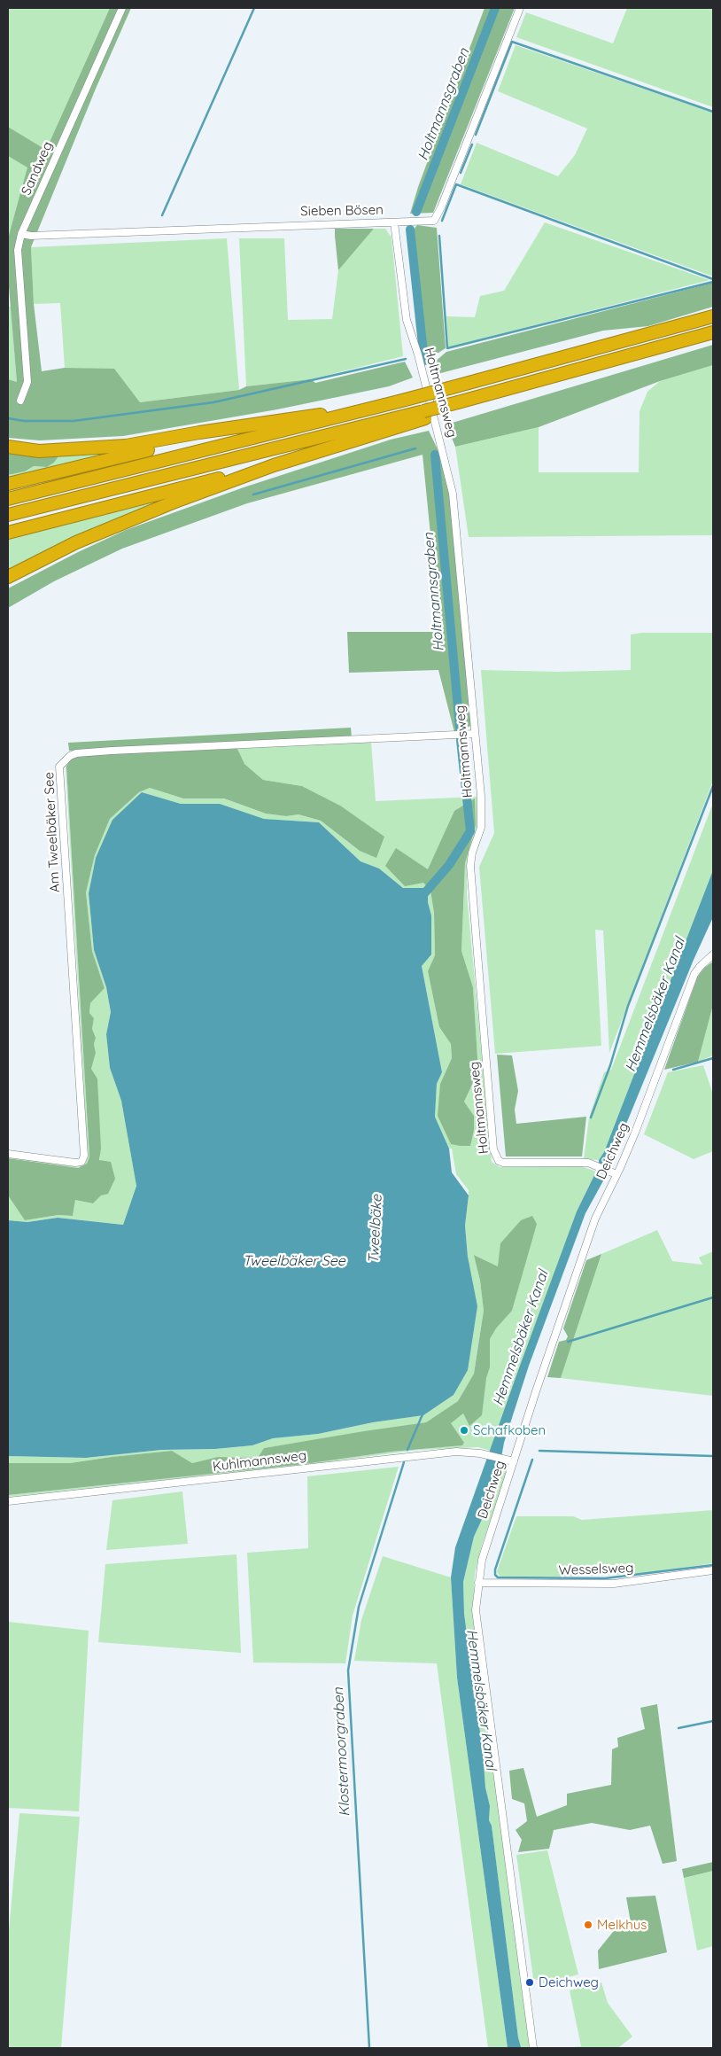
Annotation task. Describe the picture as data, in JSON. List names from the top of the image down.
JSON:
{
  "streets": {
    "street": [
      "Sandweg",
      "Sieben Bösen",
      "Holtmannsweg",
      "Am Tweelbäker See",
      "Deichweg",
      "Kuhlmannsweg",
      "Wesselsweg"
    ]
  },
  "crossings": [
    ["Sandweg", "Sieben Bösen"],
    ["Sieben Bösen", "Holtmannsweg"],
    ["Holtmannsweg", "Am Tweelbäker See"],
    ["Holtmannsweg", "Deichweg"],
    ["Deichweg", "Kuhlmannsweg"],
    ["Deichweg", "Wesselsweg"]
  ],
  "water": [
    "Holtmannsgraben",
    "Hemmelsbäker Kanal",
    "Tweelbäke",
    "Tweelbäker See",
    "Klostermoorgraben"
  ],
  "places": ["Schafkoben", "Melkhus", "Deichweg"]
}
